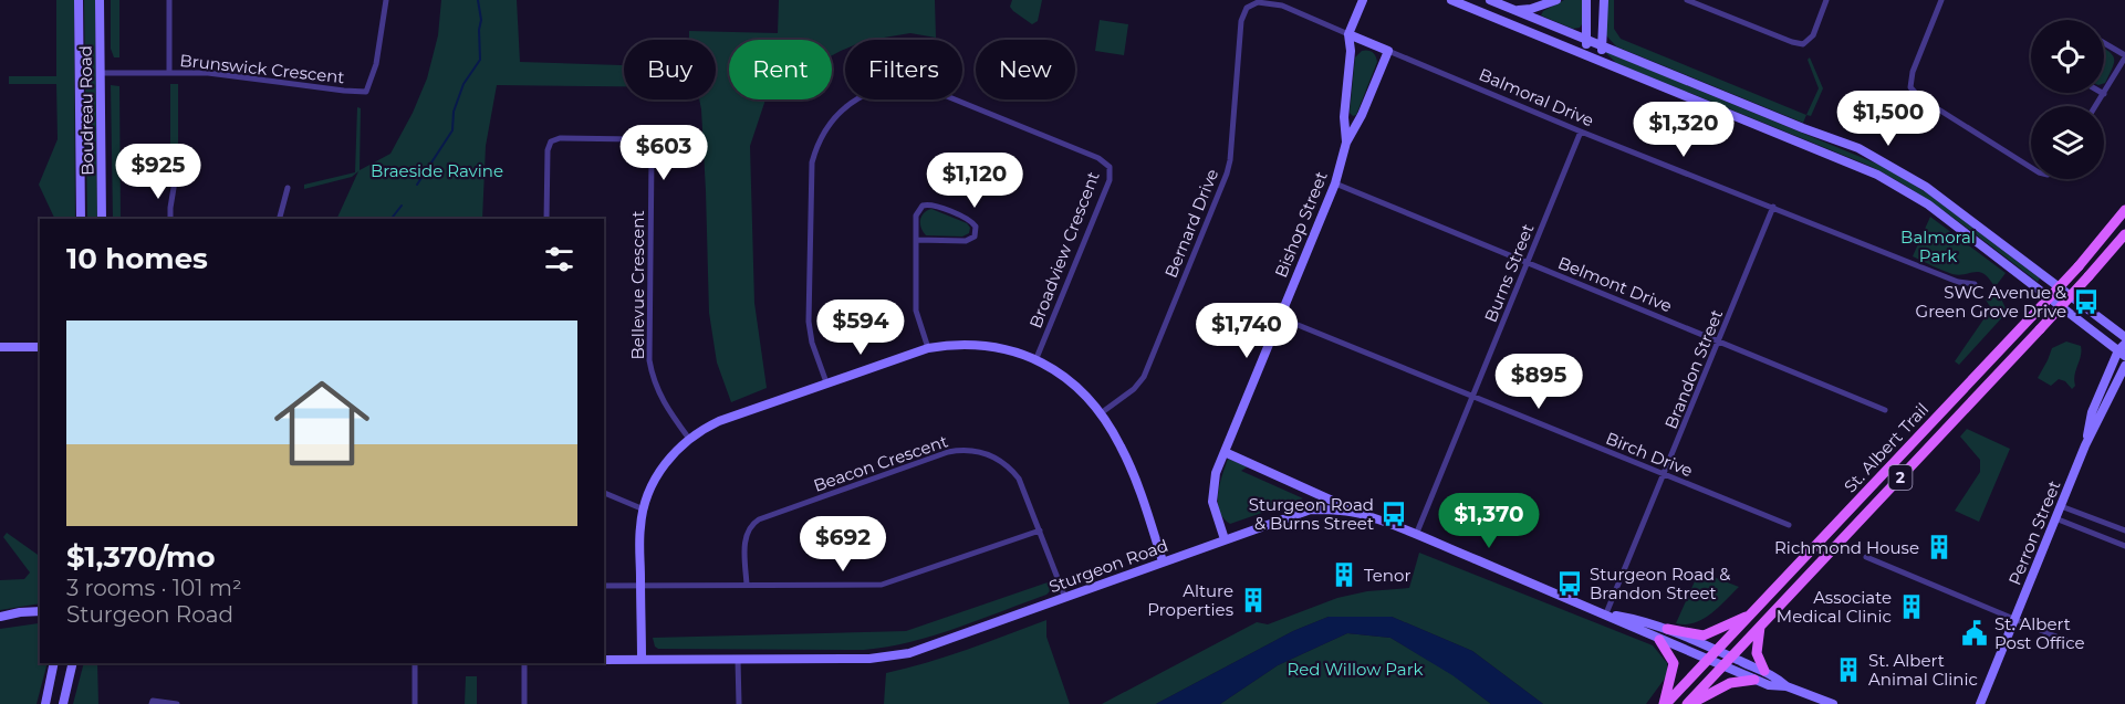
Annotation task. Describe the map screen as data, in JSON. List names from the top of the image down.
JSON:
{
  "streets": {
    "main road": [
      "Balmoral Drive",
      "Boudreau Road",
      "Bishop Street",
      "St. Albert Trail",
      "2",
      "Perron Street",
      "Sturgeon Road"
    ],
    "street": [
      "Brunswick Crescent",
      "Bernard Drive",
      "Broadview Crescent",
      "Burns Street",
      "Belmont Drive",
      "Bellevue Crescent",
      "Brandon Street",
      "Birch Drive",
      "Beacon Crescent"
    ]
  },
  "crossings": [
    ["Brunswick Crescent", "Boudreau Road"],
    ["Balmoral Drive", "Bernard Drive"],
    ["Balmoral Drive", "Bishop Street"],
    ["Balmoral Drive", "Burns Street"],
    ["Balmoral Drive", "Brandon Street"],
    ["Bernard Drive", "Bishop Street"],
    ["Bishop Street", "Belmont Drive"],
    ["Bishop Street", "Birch Drive"],
    ["Bishop Street", "Sturgeon Road"],
    ["Burns Street", "Belmont Drive"],
    ["Burns Street", "Birch Drive"],
    ["Burns Street", "Sturgeon Road"],
    ["Belmont Drive", "Brandon Street"],
    ["Brandon Street", "Birch Drive"],
    ["Brandon Street", "Sturgeon Road"],
    ["St. Albert Trail", "Sturgeon Road"],
    ["Beacon Crescent", "Sturgeon Road"]
  ],
  "parks": ["Braeside Ravine", "Balmoral Park", "Red Willow Park"],
  "places": {
    "bus stop": ["SWC Avenue & Green Grove Drive", "Sturgeon Road & Burns Street", "Sturgeon Road & Brandon Street"],
    "building": [
      "Richmond House",
      "Tenor",
      "Alture Properties",
      "Associate Medical Clinic",
      "St. Albert Animal Clinic"
    ],
    "public building": ["St. Albert Post Office"]
  },
  "page": {
    "chip": [
      "Buy",
      "Rent",
      "Filters",
      "New"
    ],
    "price": [
      "$1,500",
      "$1,320",
      "$603",
      "$925",
      "$1,120",
      "$594",
      "$1,740",
      "$895",
      "$1,370",
      "$692"
    ],
    "heading": "10 homes",
    "list": [
      {
        "name": "$1,370/mo",
        "note": "3 rooms · 101 m² · Sturgeon Road"
      }
    ]
  }
}
